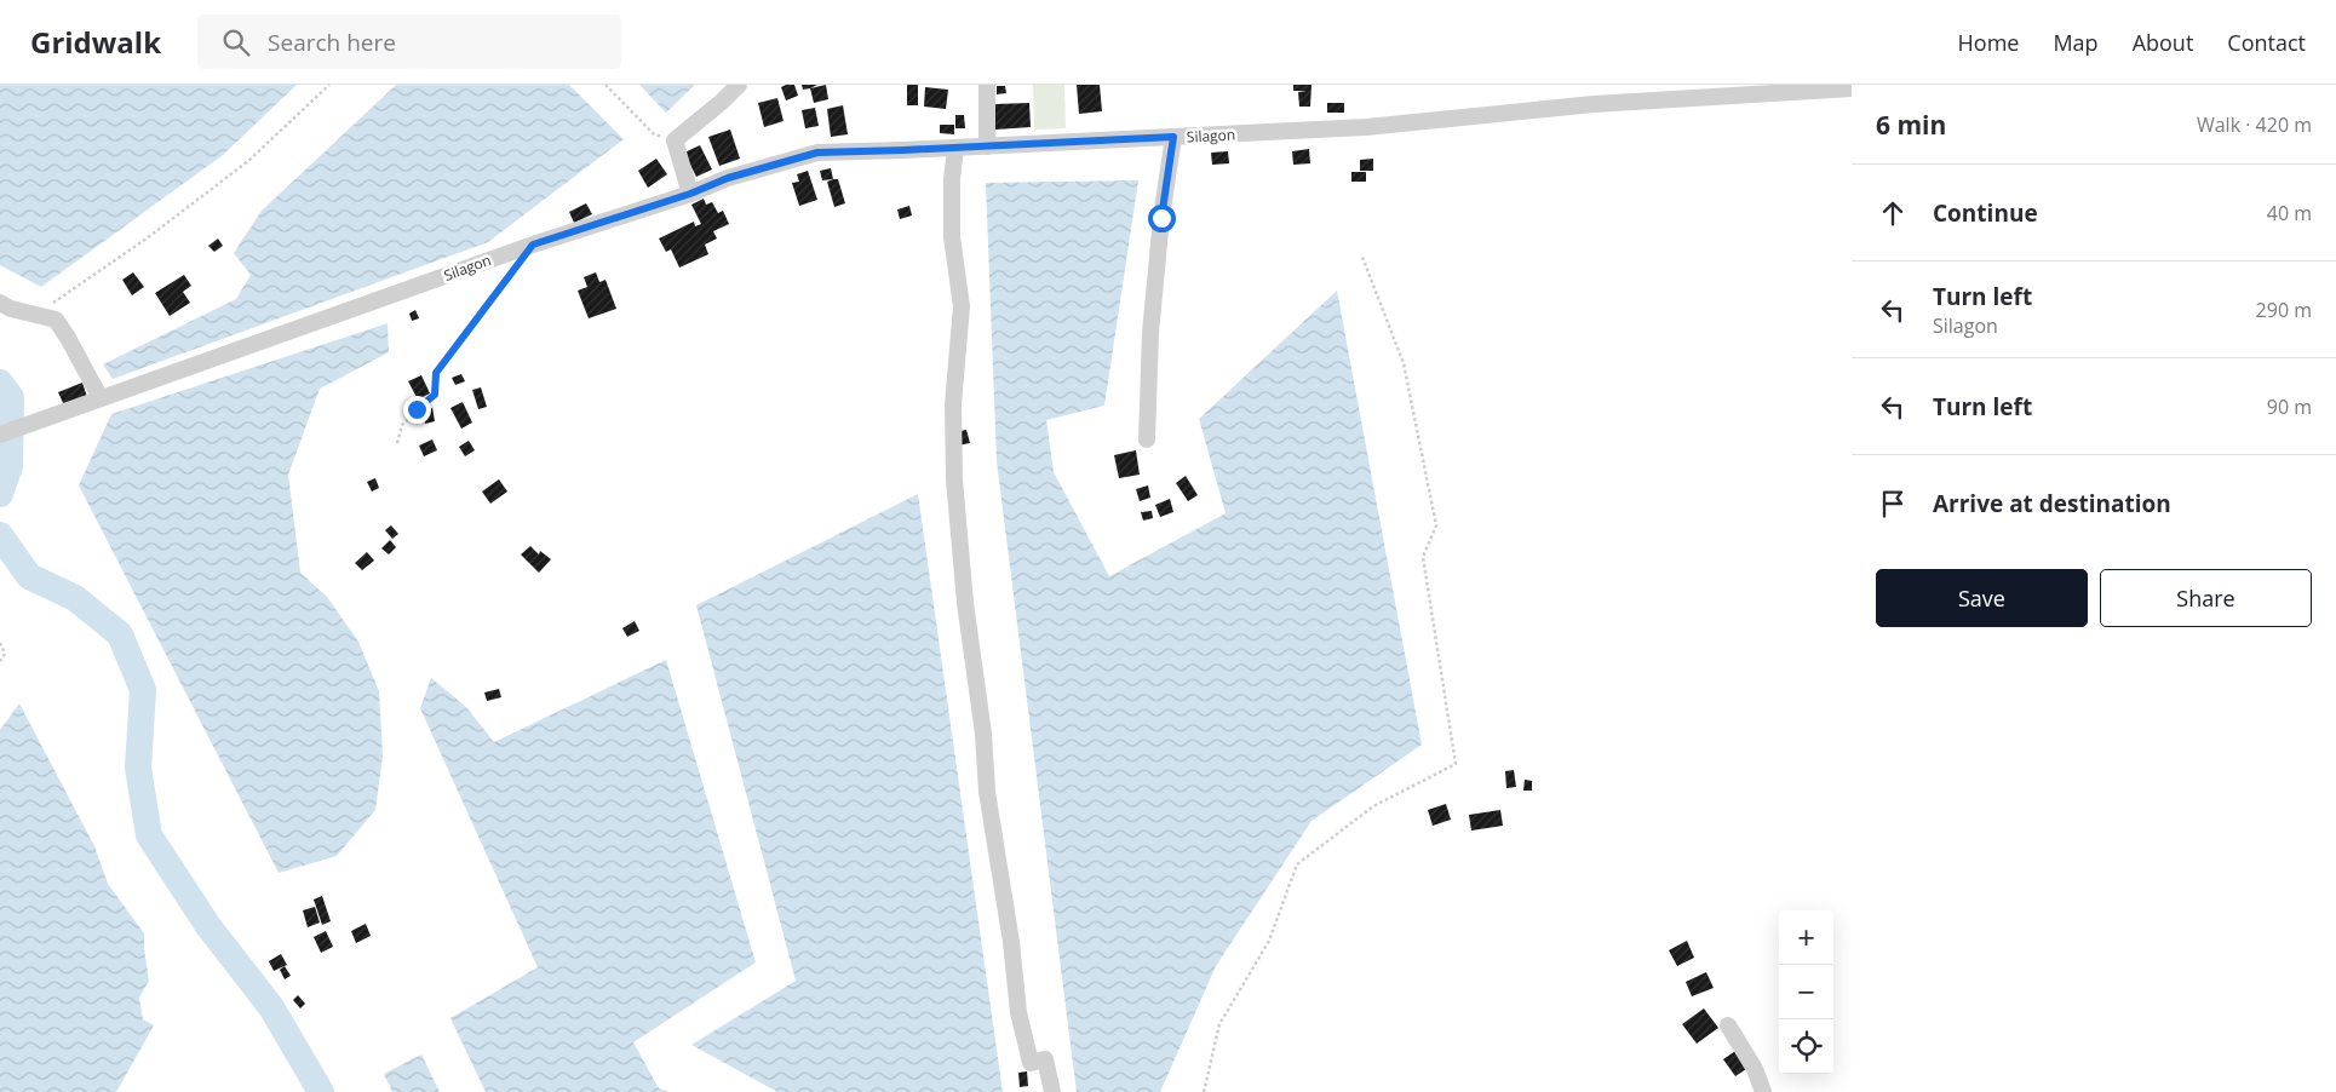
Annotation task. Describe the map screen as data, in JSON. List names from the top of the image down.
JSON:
{
  "streets": {
    "street": ["Silagon"]
  },
  "page": {
    "header": "Gridwalk",
    "search": "Search here",
    "nav": [
      "Home",
      "Map",
      "About",
      "Contact"
    ],
    "heading": ["6 min", "Walk · 420 m"],
    "list": [
      ["Continue", "40 m"],
      ["Turn left", "Silagon", "290 m"],
      ["Turn left", "90 m"],
      "Arrive at destination"
    ],
    "buttons": ["Save", "Share"],
    "map_buttons": ["+", "−"]
  }
}
